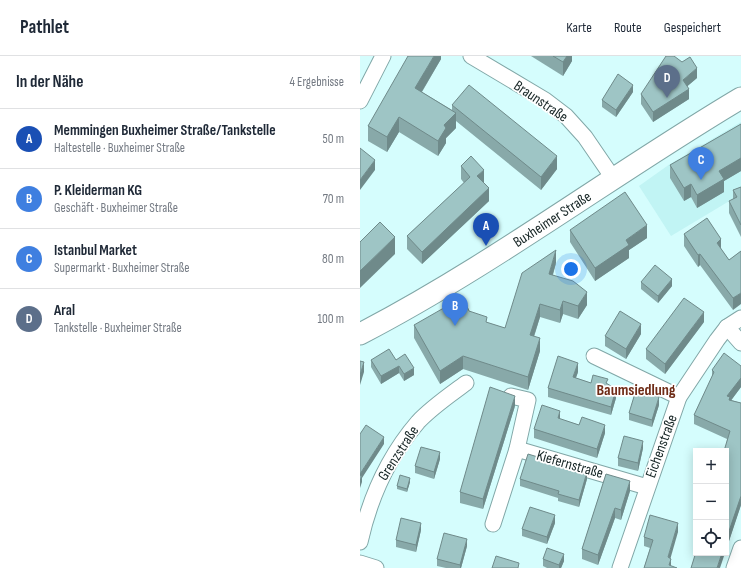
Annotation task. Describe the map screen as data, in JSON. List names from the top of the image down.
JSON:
{
  "streets": {
    "main road": ["Buxheimer Straße"],
    "street": [
      "Braunstraße",
      "Eichenstraße",
      "Grenzstraße",
      "Kiefernstraße"
    ]
  },
  "crossings": [
    ["Braunstraße", "Buxheimer Straße"],
    ["Eichenstraße", "Kiefernstraße"]
  ],
  "districts": ["Baumsiedlung"],
  "page": {
    "header": "Pathlet",
    "nav": ["Karte", "Route", "Gespeichert"],
    "heading": ["In der Nähe", "4 Ergebnisse"],
    "pins": [
      "D",
      "C",
      "A",
      "B"
    ],
    "list": [
      {
        "mark": "A",
        "name": "Memmingen Buxheimer Straße/Tankstelle",
        "note": "Haltestelle · Buxheimer Straße",
        "value": "50 m"
      },
      {
        "mark": "B",
        "name": "P. Kleiderman KG",
        "note": "Geschäft · Buxheimer Straße",
        "value": "70 m"
      },
      {
        "mark": "C",
        "name": "Istanbul Market",
        "note": "Supermarkt · Buxheimer Straße",
        "value": "80 m"
      },
      {
        "mark": "D",
        "name": "Aral",
        "note": "Tankstelle · Buxheimer Straße",
        "value": "100 m"
      }
    ],
    "map_buttons": ["+", "−"]
  }
}
